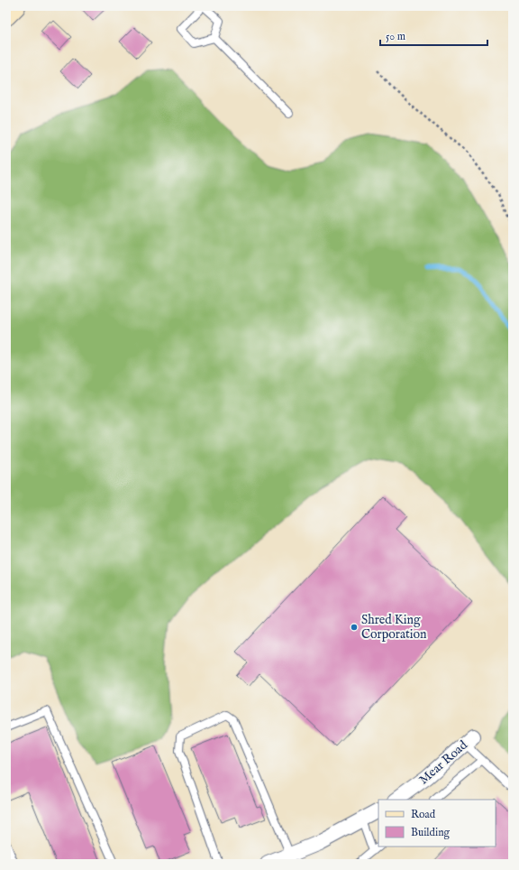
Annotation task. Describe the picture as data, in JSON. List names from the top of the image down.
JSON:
{
  "streets": {
    "street": ["Mear Road"]
  },
  "places": ["Shred King Corporation"],
  "legend": ["Road", "Building"],
  "scale_bar": "50 m"
}
